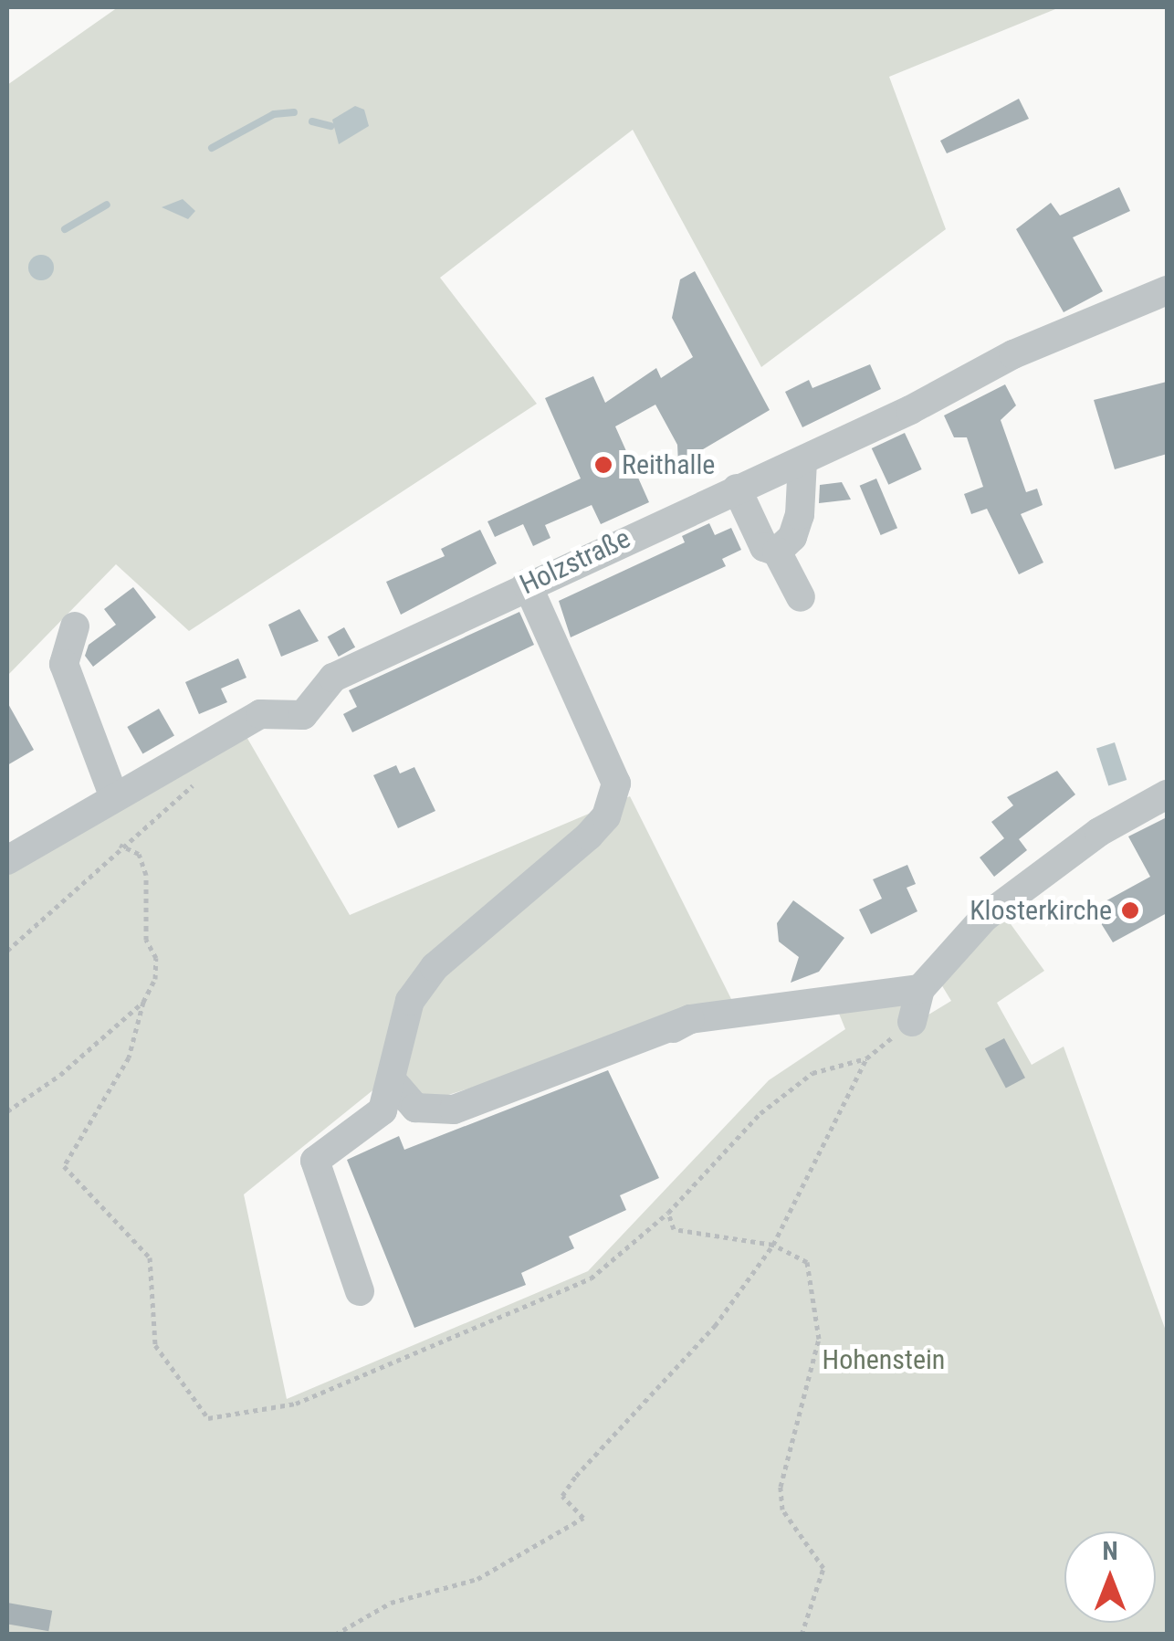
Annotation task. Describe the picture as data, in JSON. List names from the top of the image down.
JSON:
{
  "streets": {
    "street": ["Holzstraße"]
  },
  "parks": ["Hohenstein"],
  "places": ["Reithalle", "Klosterkirche"],
  "north": "top"
}
